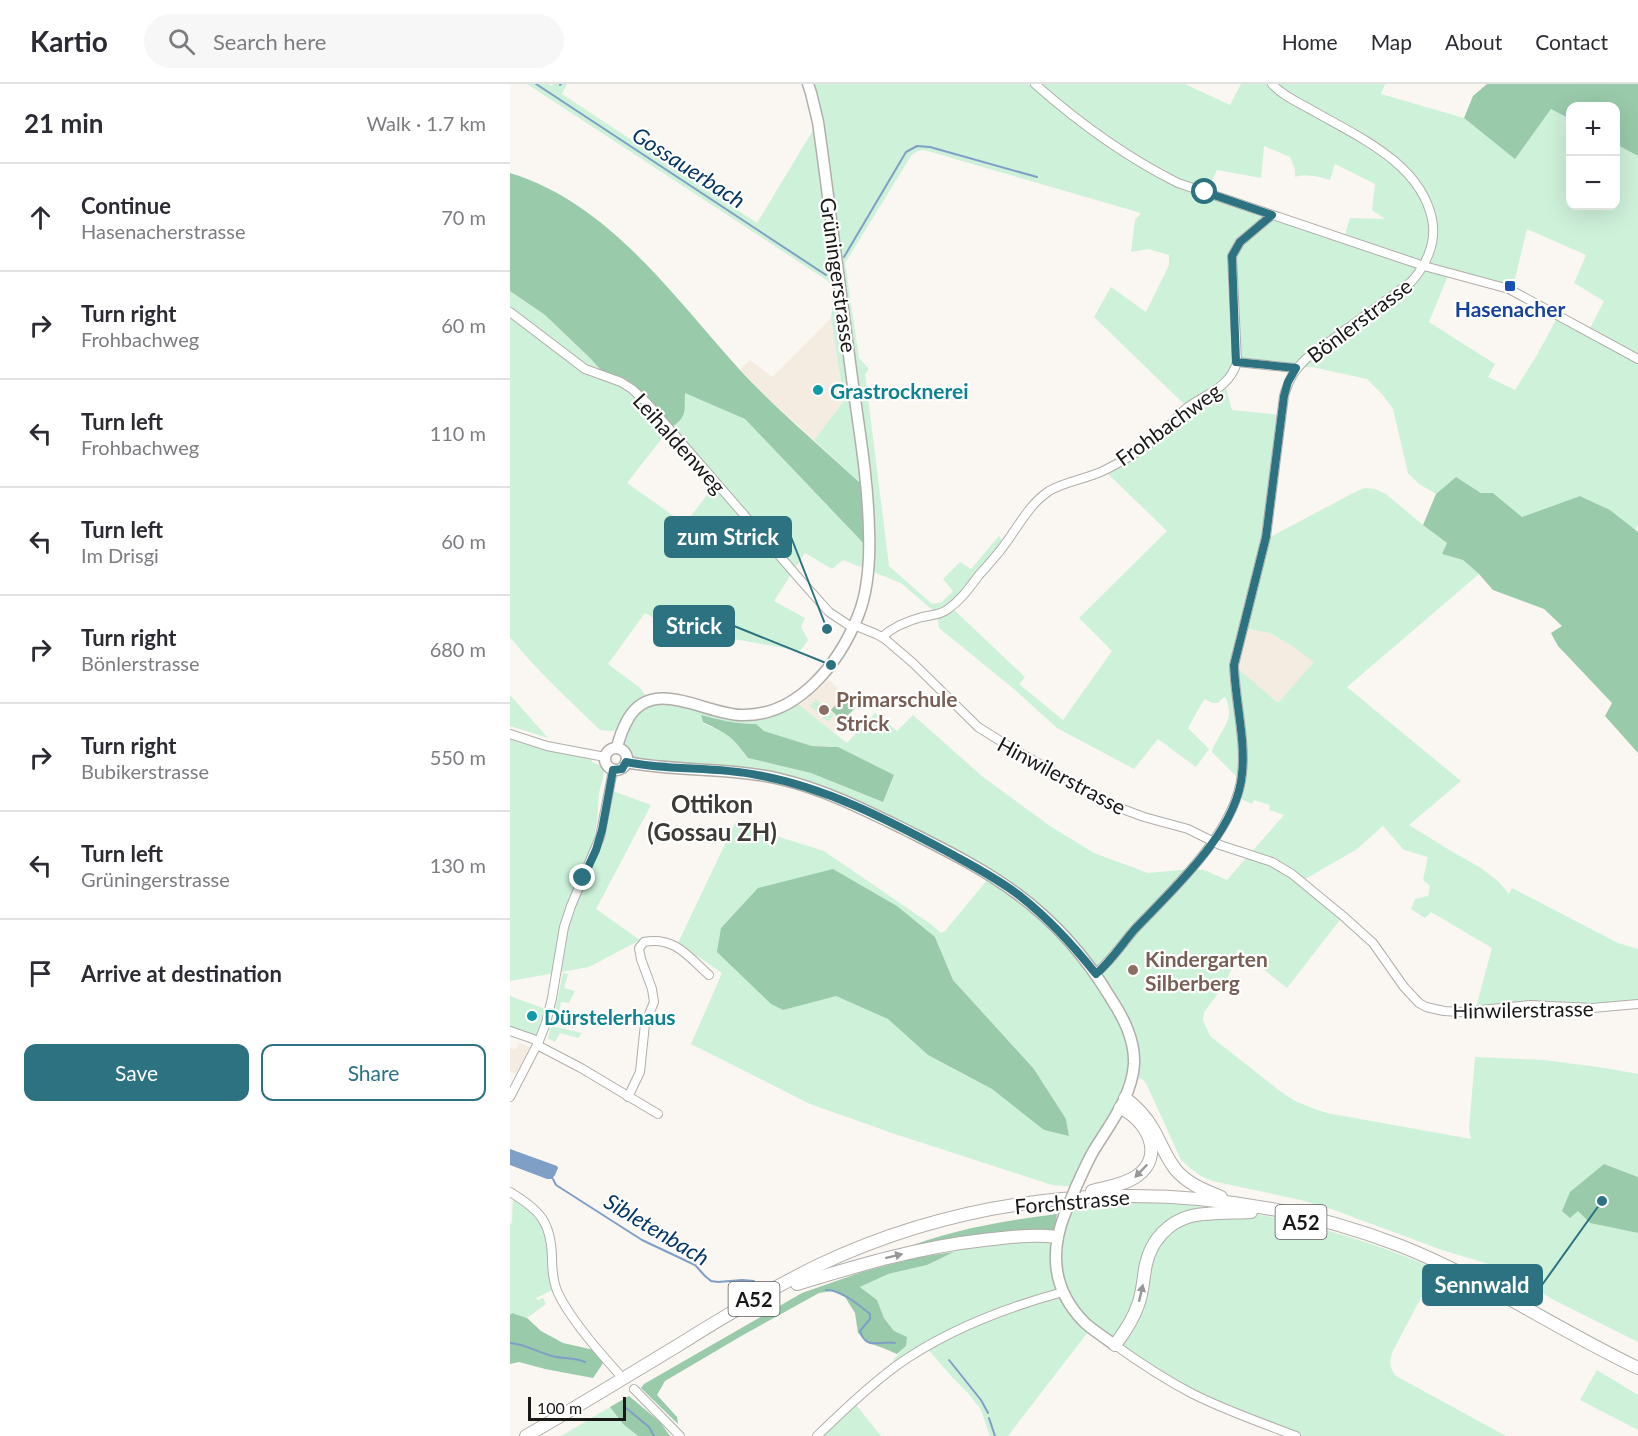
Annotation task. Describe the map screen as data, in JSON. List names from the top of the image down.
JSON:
{
  "streets": {
    "highway": ["Forchstrasse", "A52"],
    "main road": ["Grüningerstrasse"],
    "street": [
      "Bönlerstrasse",
      "Frohbachweg",
      "Leihaldenweg",
      "Hinwilerstrasse"
    ]
  },
  "crossings": [
    ["Grüningerstrasse", "Leihaldenweg"],
    ["Grüningerstrasse", "Hinwilerstrasse"],
    ["Bönlerstrasse", "Hinwilerstrasse"],
    ["Frohbachweg", "Hinwilerstrasse"],
    ["Leihaldenweg", "Hinwilerstrasse"]
  ],
  "districts": ["Ottikon (Gossau ZH)"],
  "water": ["Gossauerbach", "Sibletenbach"],
  "places": {
    "transit": ["Hasenacher"],
    "other": [
      "Grastrocknerei",
      "zum Strick",
      "Strick",
      "Primarschule Strick",
      "Kindergarten Silberberg",
      "Dürstelerhaus",
      "Sennwald"
    ]
  },
  "scale_bar": "100 m",
  "page": {
    "header": "Kartio",
    "search": "Search here",
    "nav": [
      "Home",
      "Map",
      "About",
      "Contact"
    ],
    "heading": ["21 min", "Walk · 1.7 km"],
    "map_buttons": ["+", "−"],
    "list": [
      ["Continue", "Hasenacherstrasse", "70 m"],
      ["Turn right", "Frohbachweg", "60 m"],
      ["Turn left", "Frohbachweg", "110 m"],
      ["Turn left", "Im Drisgi", "60 m"],
      ["Turn right", "Bönlerstrasse", "680 m"],
      ["Turn right", "Bubikerstrasse", "550 m"],
      ["Turn left", "Grüningerstrasse", "130 m"],
      "Arrive at destination"
    ],
    "buttons": ["Save", "Share"],
    "scale": "100 m"
  }
}
